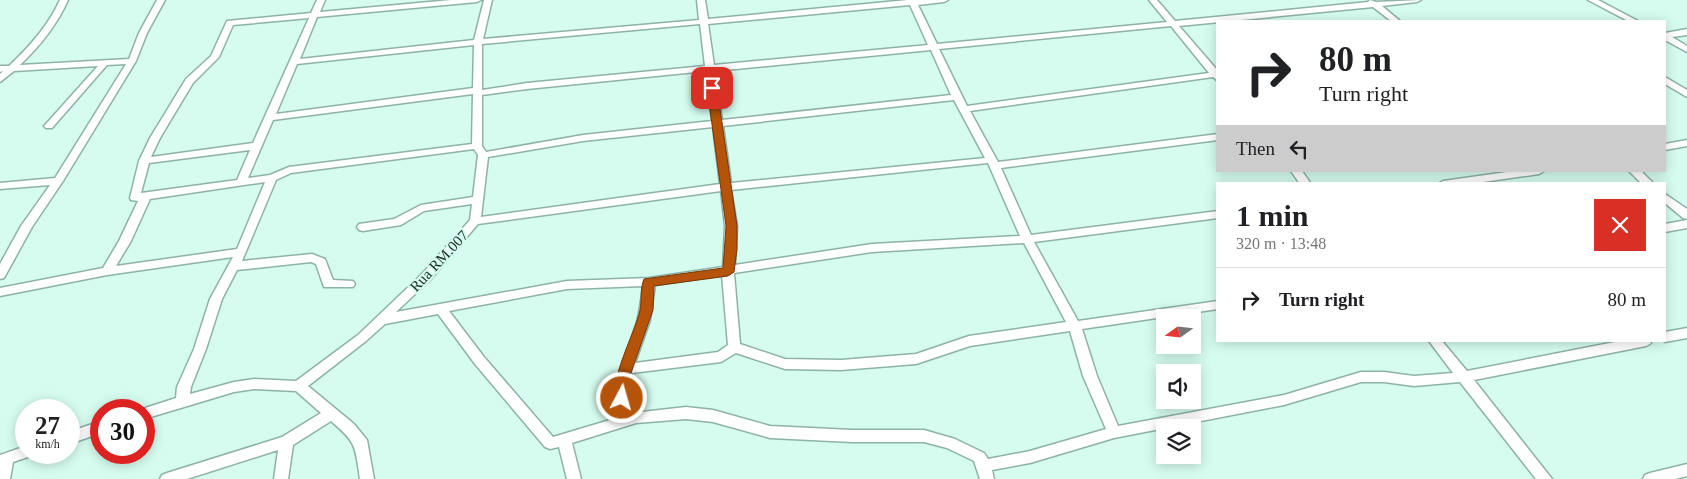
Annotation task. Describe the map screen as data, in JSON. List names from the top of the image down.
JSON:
{
  "streets": {
    "street": ["Rua RM.007"]
  },
  "north": "left",
  "page": {
    "turn": ["80 m", "Turn right"],
    "then": "Then",
    "heading": ["1 min", "320 m · 13:48"],
    "list": [
      {
        "name": "Turn right",
        "value": "80 m"
      }
    ],
    "speed": "27 km/h",
    "limit": "30"
  }
}
